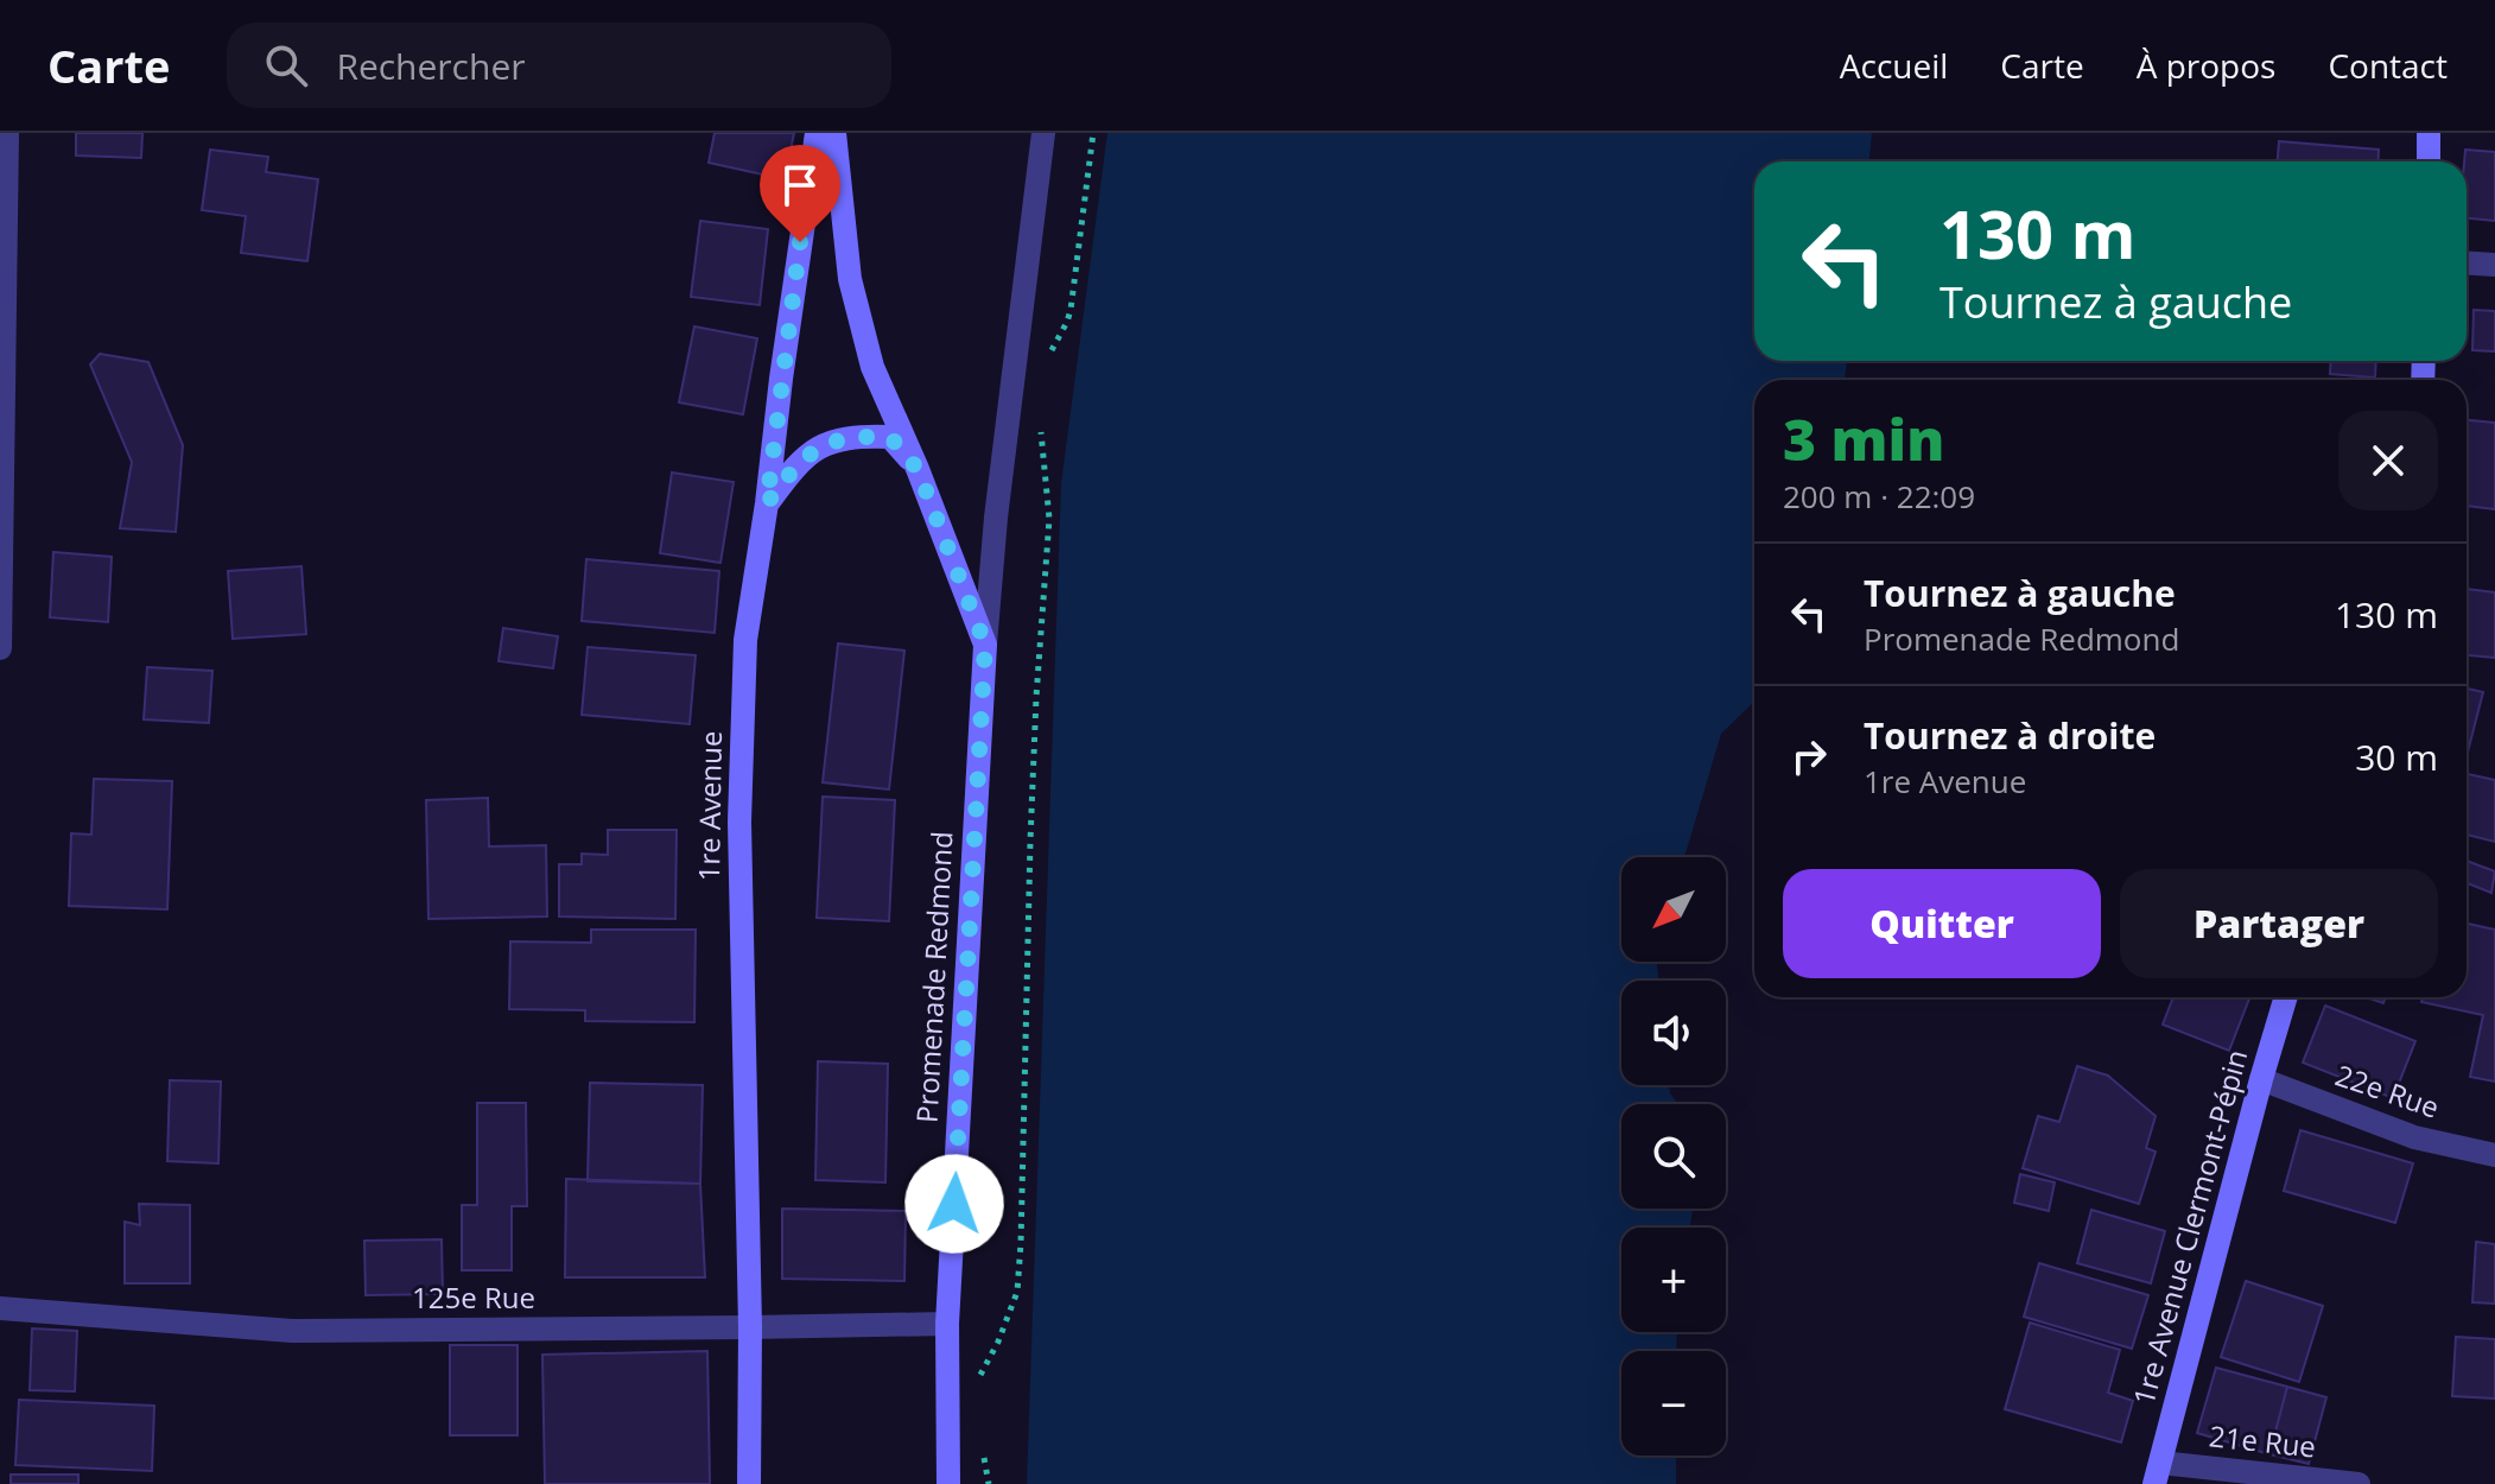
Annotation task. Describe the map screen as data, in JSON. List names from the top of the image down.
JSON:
{
  "streets": {
    "street": [
      "1re Avenue",
      "Promenade Redmond",
      "22e Rue",
      "1re Avenue Clermont-Pépin",
      "125e Rue",
      "21e Rue"
    ]
  },
  "crossings": [
    ["1re Avenue", "Promenade Redmond"],
    ["1re Avenue", "125e Rue"],
    ["Promenade Redmond", "125e Rue"],
    ["22e Rue", "1re Avenue Clermont-Pépin"],
    ["1re Avenue Clermont-Pépin", "21e Rue"]
  ],
  "north": "bottom left",
  "page": {
    "header": "Carte",
    "search": "Rechercher",
    "nav": [
      "Accueil",
      "Carte",
      "À propos",
      "Contact"
    ],
    "turn": ["130 m", "Tournez à gauche"],
    "heading": ["3 min", "200 m · 22:09"],
    "list": [
      {
        "name": "Tournez à gauche",
        "note": "Promenade Redmond",
        "value": "130 m"
      },
      {
        "name": "Tournez à droite",
        "note": "1re Avenue",
        "value": "30 m"
      }
    ],
    "buttons": ["Quitter", "Partager"],
    "map_buttons": ["+", "−"]
  }
}
